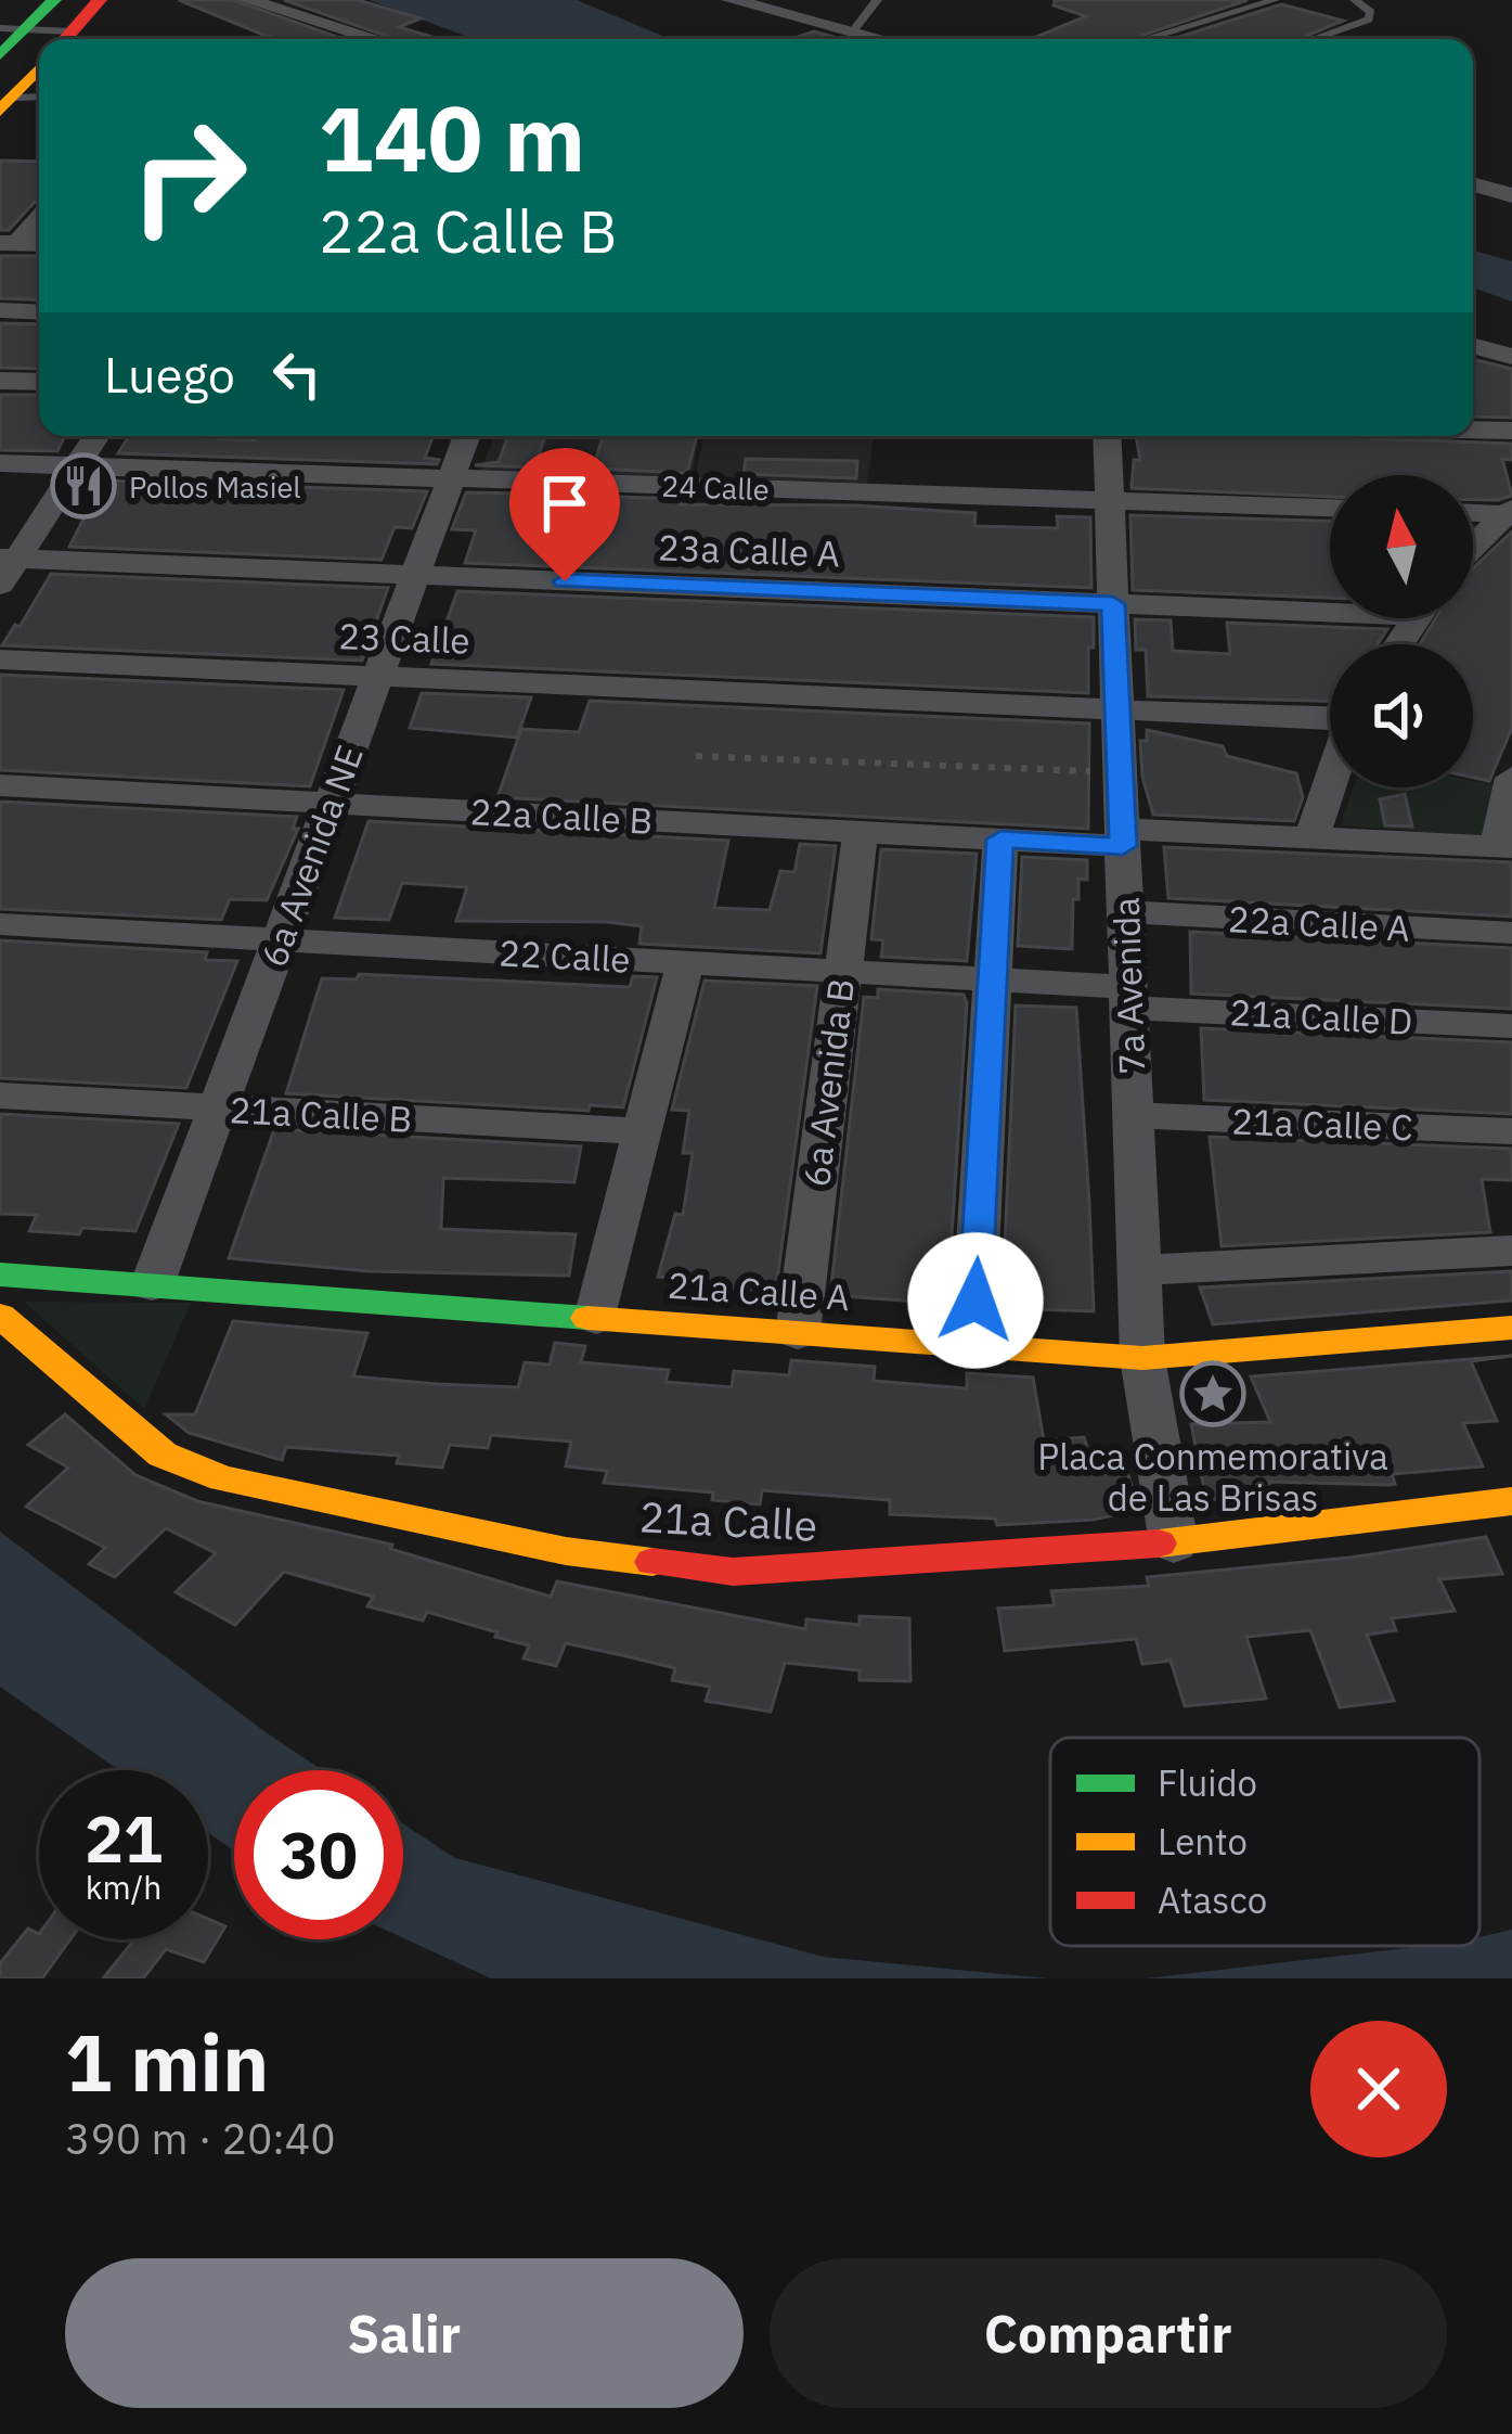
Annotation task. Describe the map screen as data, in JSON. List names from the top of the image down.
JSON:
{
  "streets": {
    "street": [
      "24 Calle",
      "23a Calle A",
      "23 Calle",
      "22a Calle B",
      "6a Avenida NE",
      "22a Calle A",
      "22 Calle",
      "7a Avenida",
      "21a Calle D",
      "6a Avenida B",
      "21a Calle B",
      "21a Calle C",
      "21a Calle A",
      "21a Calle"
    ]
  },
  "crossings": [
    ["24 Calle", "6a Avenida NE"],
    ["24 Calle", "7a Avenida"],
    ["23a Calle A", "6a Avenida NE"],
    ["23a Calle A", "7a Avenida"],
    ["23 Calle", "6a Avenida NE"],
    ["23 Calle", "7a Avenida"],
    ["22a Calle B", "6a Avenida NE"],
    ["22a Calle B", "7a Avenida"],
    ["22a Calle B", "6a Avenida B"],
    ["6a Avenida NE", "22 Calle"],
    ["6a Avenida NE", "21a Calle B"],
    ["6a Avenida NE", "21a Calle A"],
    ["22a Calle A", "7a Avenida"],
    ["22 Calle", "7a Avenida"],
    ["22 Calle", "21a Calle D"],
    ["22 Calle", "6a Avenida B"],
    ["7a Avenida", "21a Calle D"],
    ["7a Avenida", "21a Calle C"],
    ["7a Avenida", "21a Calle A"],
    ["7a Avenida", "21a Calle"],
    ["6a Avenida B", "21a Calle A"]
  ],
  "places": {
    "restaurant": ["Pollos Masiel"],
    "place": ["Placa Conmemorativa de Las Brisas"]
  },
  "legend": ["Fluido", "Lento", "Atasco"],
  "north": "top",
  "page": {
    "turn": ["140 m", "22a Calle B"],
    "then": "Luego",
    "speed": "21 km/h",
    "limit": "30",
    "heading": ["1 min", "390 m · 20:40"],
    "buttons": ["Salir", "Compartir"]
  }
}
